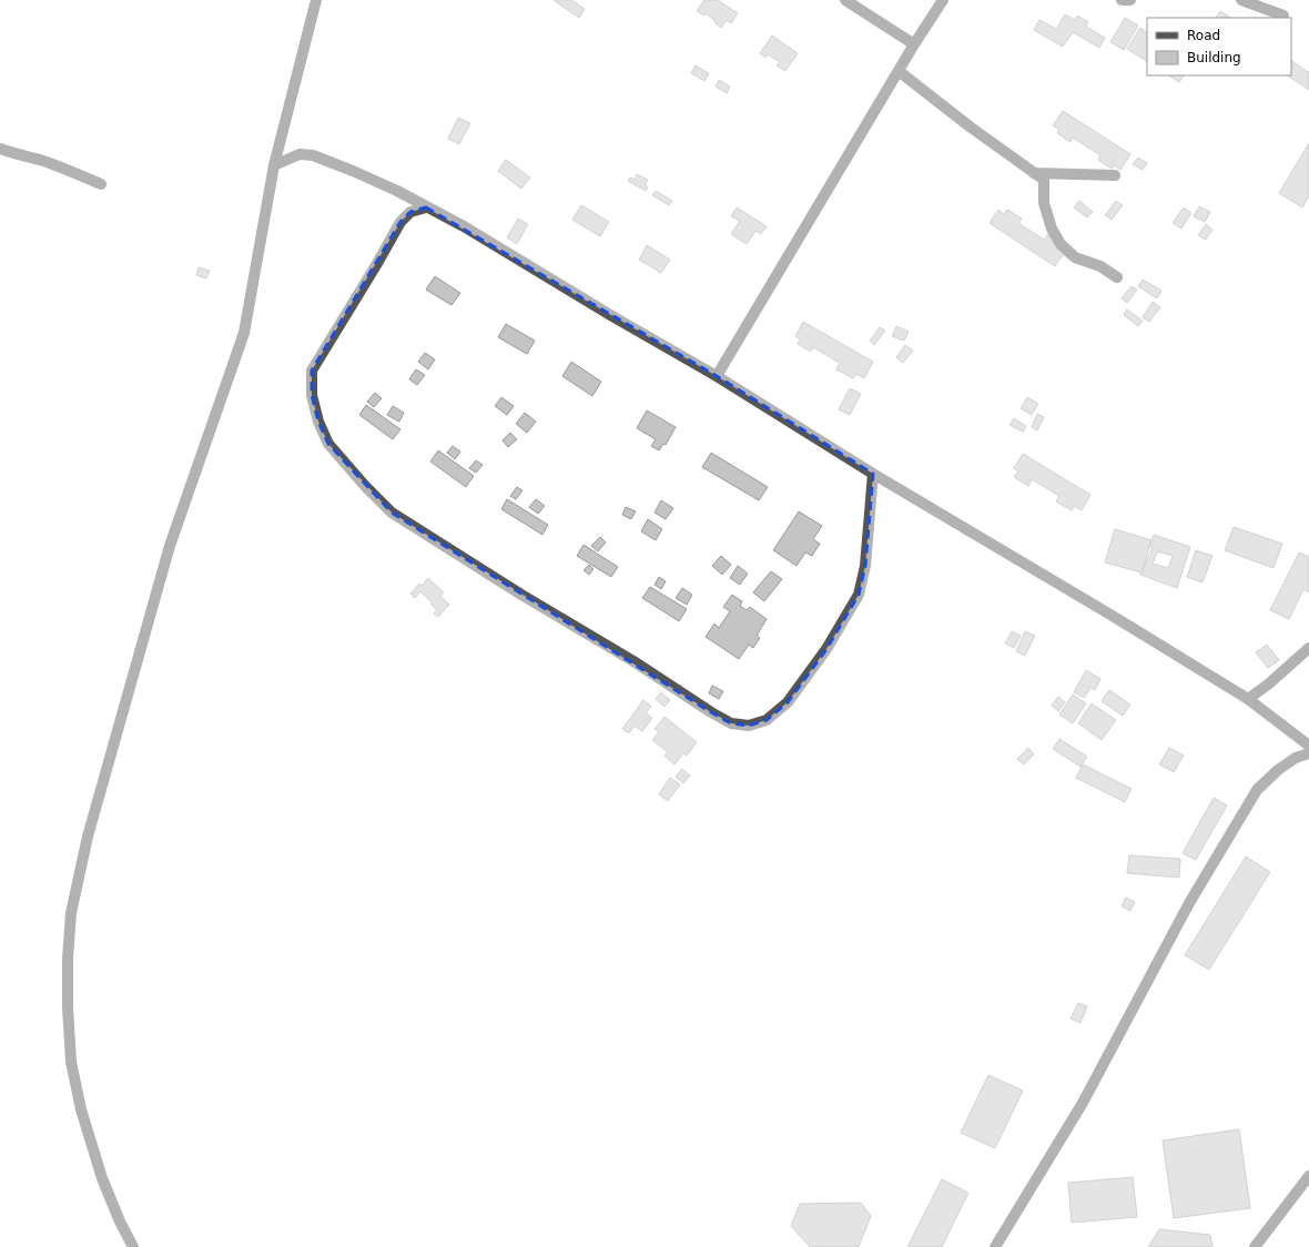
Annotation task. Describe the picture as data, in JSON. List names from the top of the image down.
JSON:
{
  "legend": ["Road", "Building"]
}
